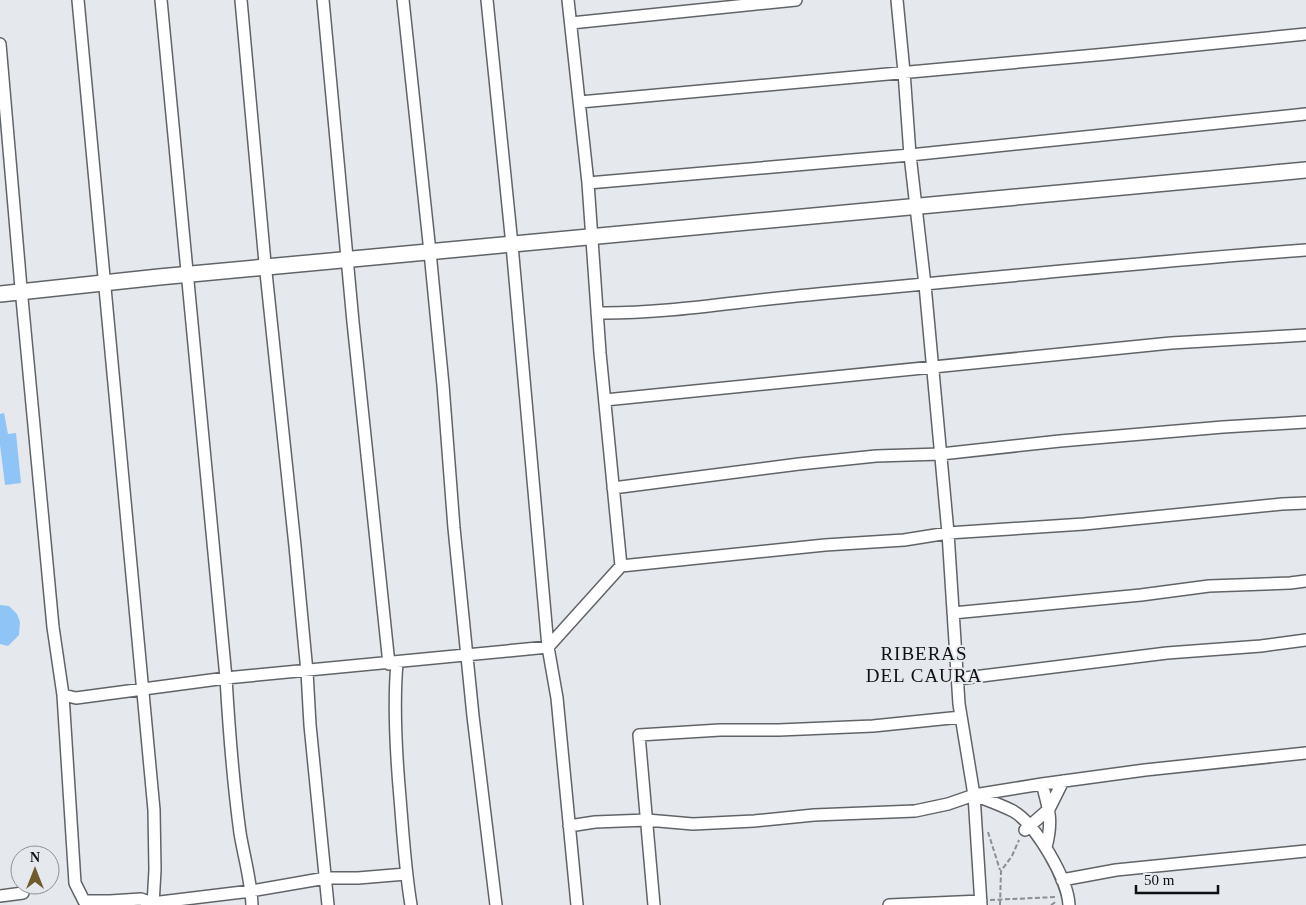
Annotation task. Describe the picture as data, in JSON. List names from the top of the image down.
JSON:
{
  "districts": ["RIBERAS DEL CAURA"],
  "scale_bar": "50 m",
  "north": "top"
}
